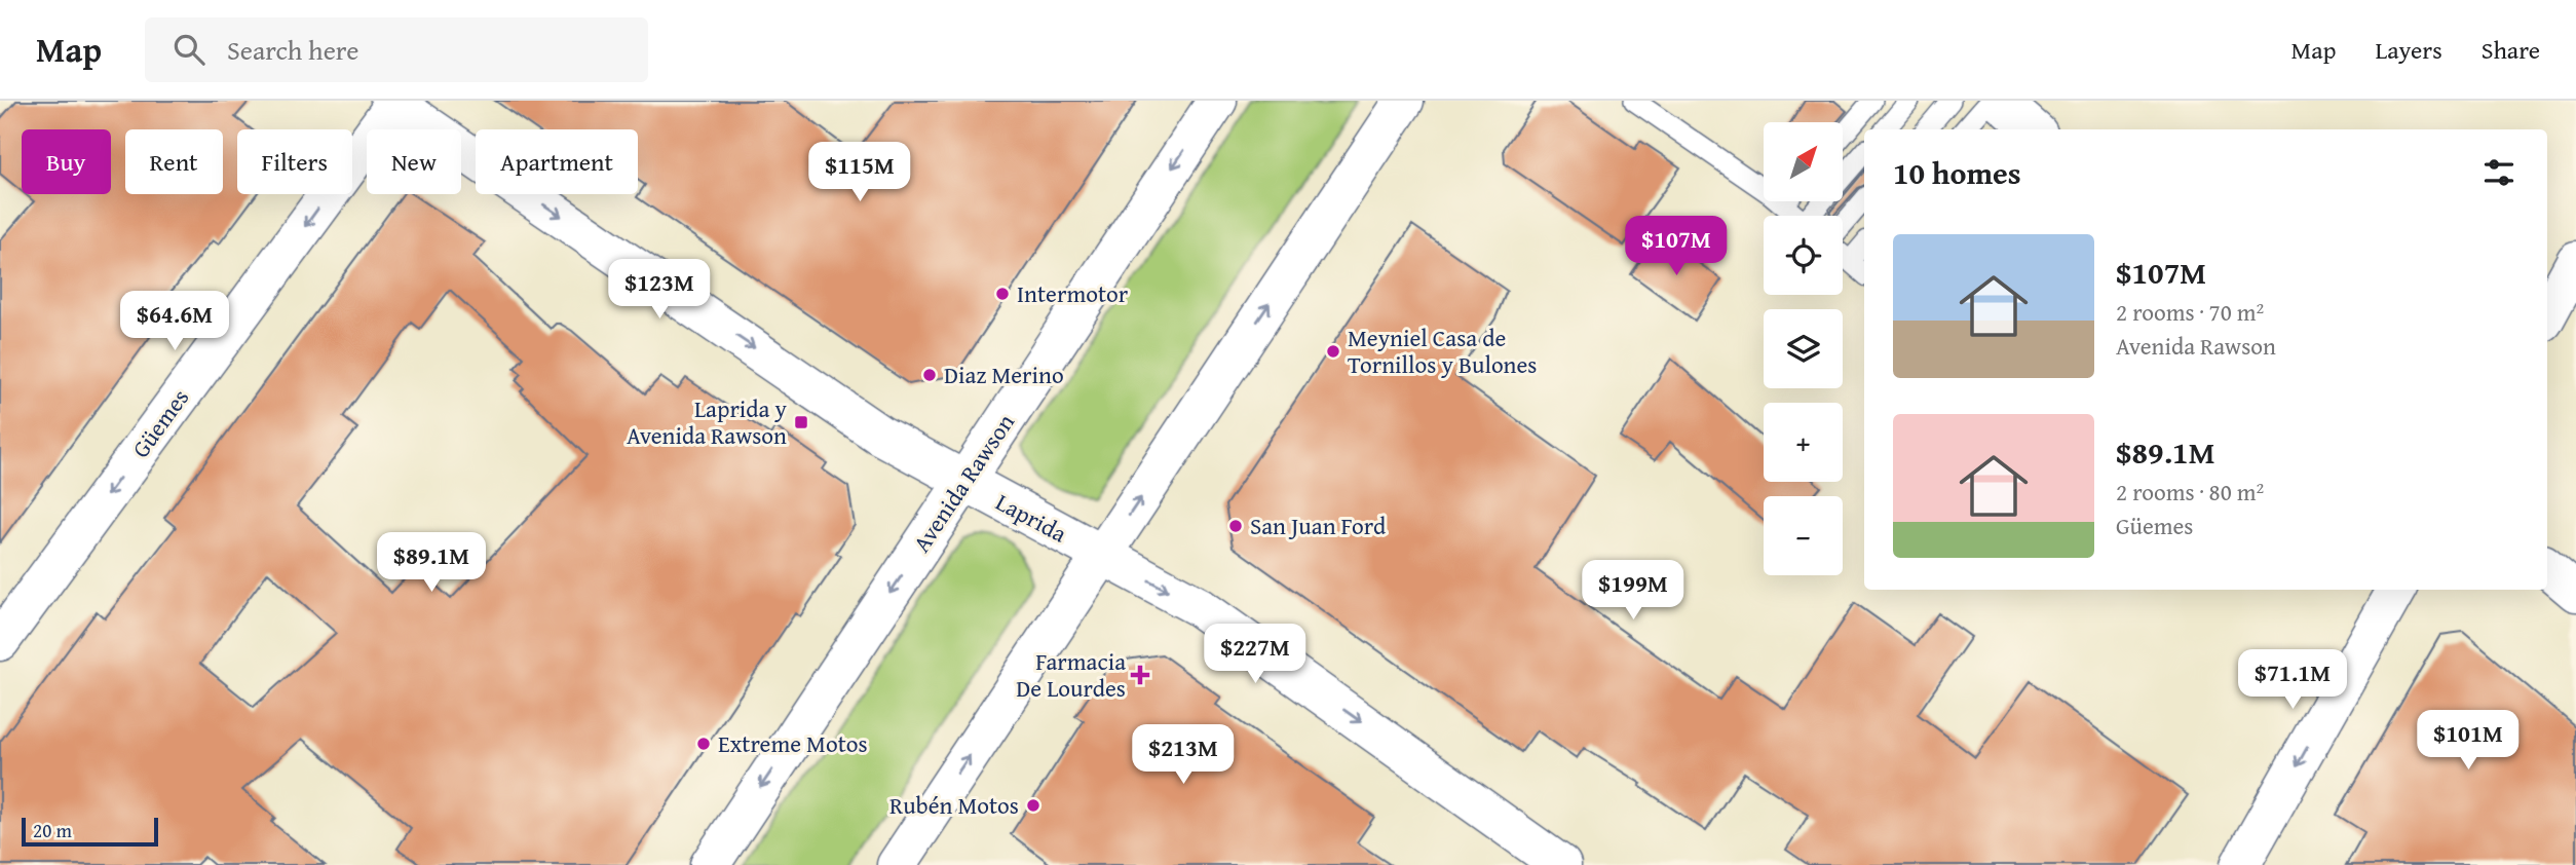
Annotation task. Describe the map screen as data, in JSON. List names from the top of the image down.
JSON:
{
  "streets": {
    "street": ["Güemes", "Avenida Rawson", "Laprida"]
  },
  "crossings": [
    ["Güemes", "Laprida"],
    ["Avenida Rawson", "Laprida"]
  ],
  "one_way": ["Güemes", "Laprida"],
  "places": {
    "other": [
      "Intermotor",
      "Meyniel Casa de Tornillos y Bulones",
      "Diaz Merino",
      "San Juan Ford",
      "Extreme Motos",
      "Rubén Motos"
    ],
    "transit": ["Laprida y Avenida Rawson"],
    "health": ["Farmacia De Lourdes"]
  },
  "scale_bar": "20 m",
  "north": "top right",
  "page": {
    "header": "Map",
    "search": "Search here",
    "nav": ["Map", "Layers", "Share"],
    "map_buttons": ["+", "−"],
    "chip": [
      "Buy",
      "Rent",
      "Filters",
      "New",
      "Apartment"
    ],
    "heading": "10 homes",
    "price": [
      "$115M",
      "$107M",
      "$123M",
      "$64.6M",
      "$89.1M",
      "$199M",
      "$227M",
      "$71.1M",
      "$101M",
      "$213M"
    ],
    "list": [
      {
        "name": "$107M",
        "note": "2 rooms · 70 m² · Avenida Rawson"
      },
      {
        "name": "$89.1M",
        "note": "2 rooms · 80 m² · Güemes"
      }
    ],
    "scale": "20 m"
  }
}
